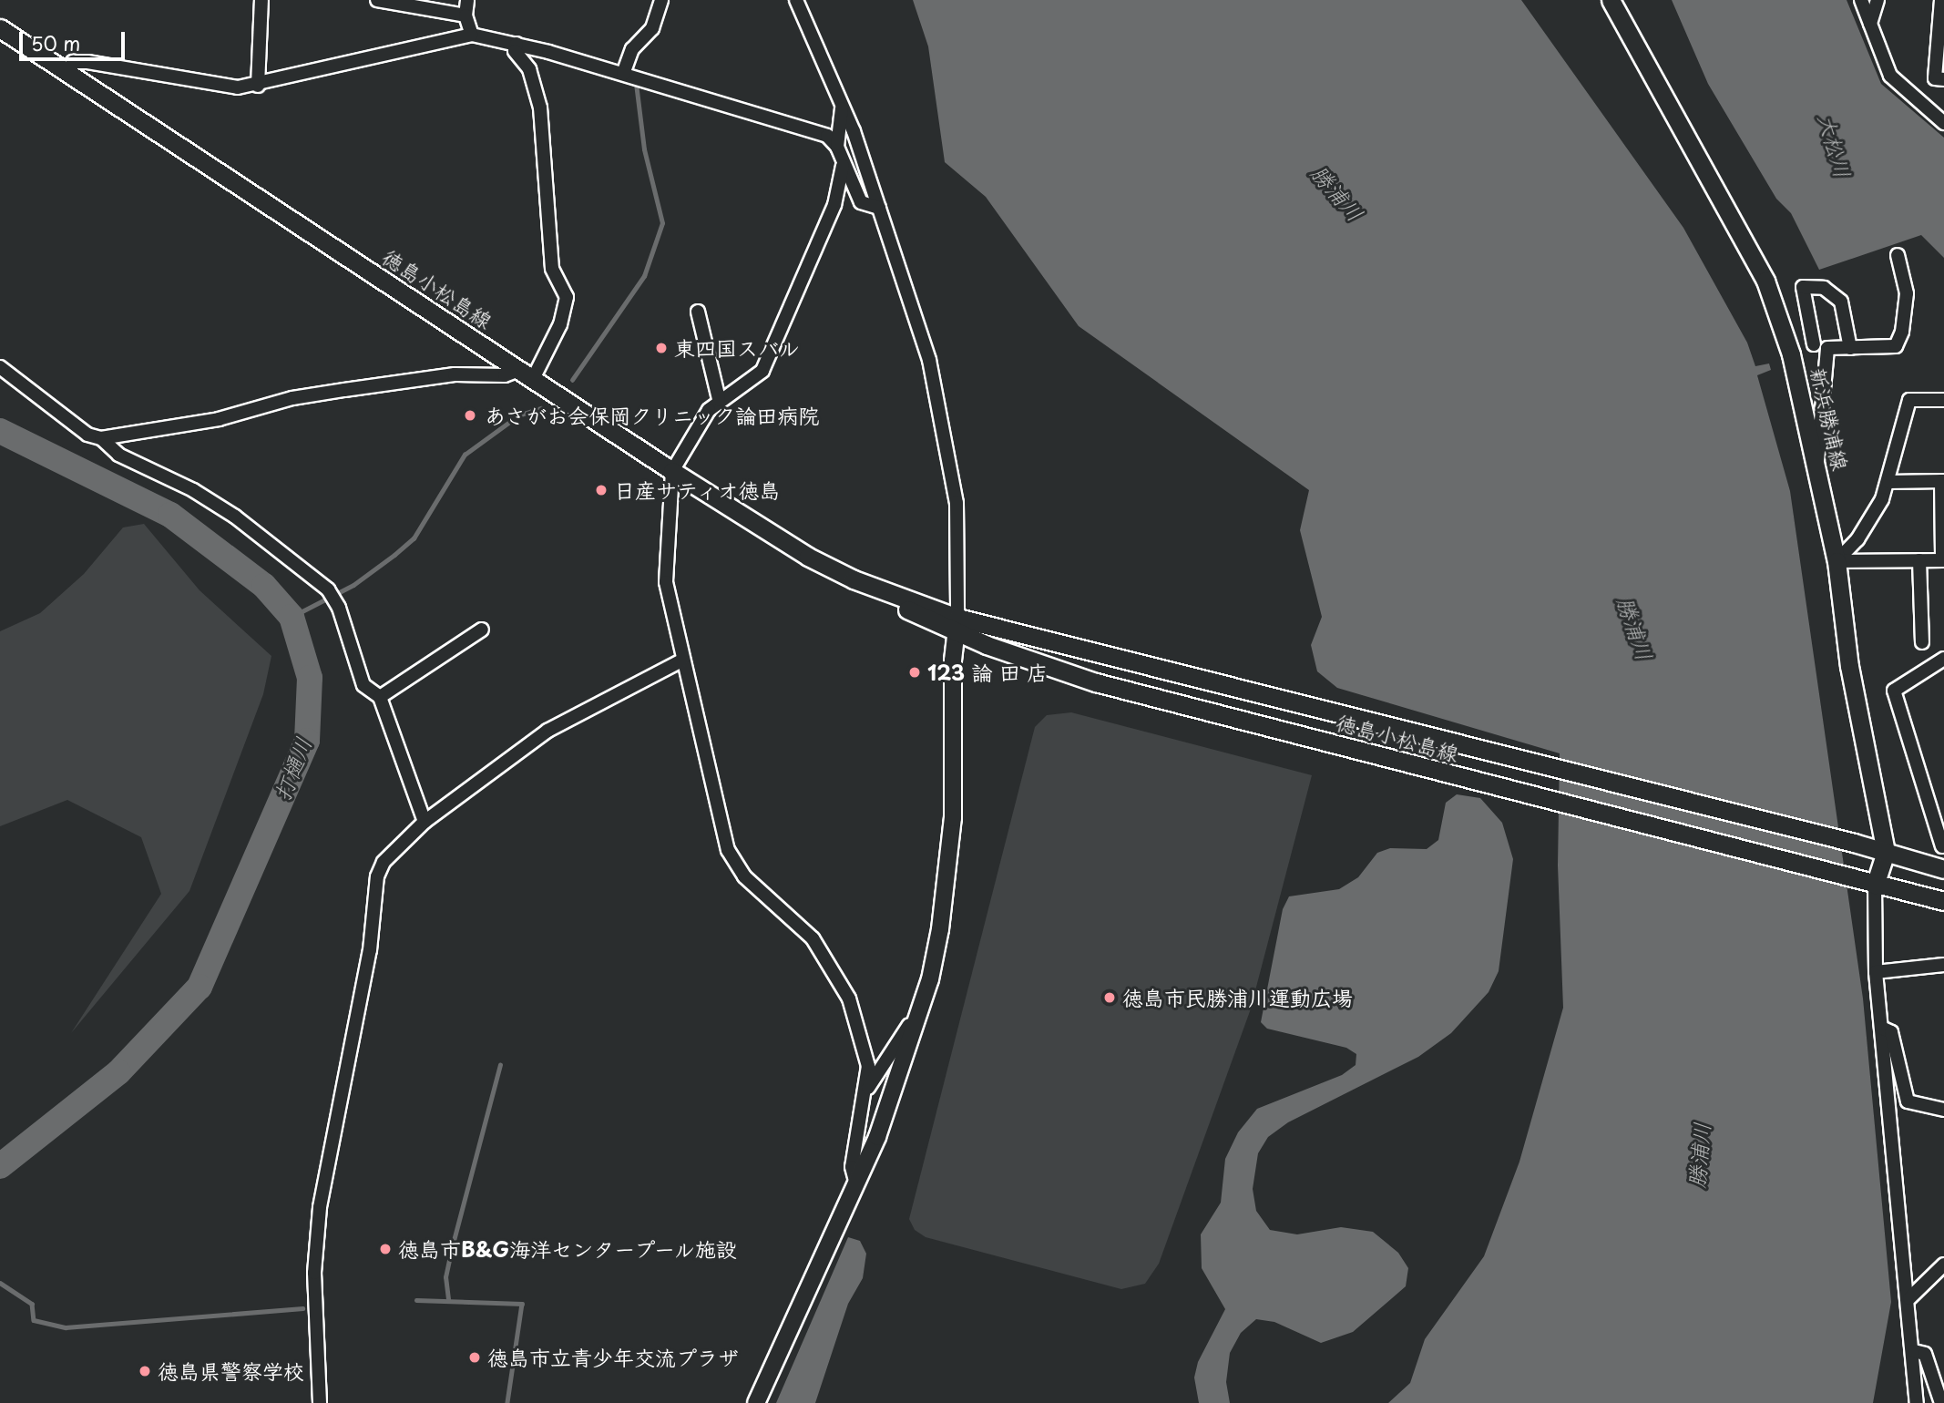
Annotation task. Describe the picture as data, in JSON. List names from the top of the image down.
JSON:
{
  "streets": {
    "main road": ["徳島小松島線", "新浜勝浦線"]
  },
  "crossings": [
    ["徳島小松島線", "新浜勝浦線"]
  ],
  "water": ["大松川", "勝浦川", "打樋川"],
  "places": [
    "東四国スバル",
    "あさがお会保岡クリニック論田病院",
    "日産サティオ徳島",
    "123 論 田 店",
    "徳島市民勝浦川運動広場",
    "徳島市B&G海洋センタープール施設",
    "徳島市立青少年交流プラザ",
    "徳島県警察学校"
  ],
  "scale_bar": "50 m"
}
